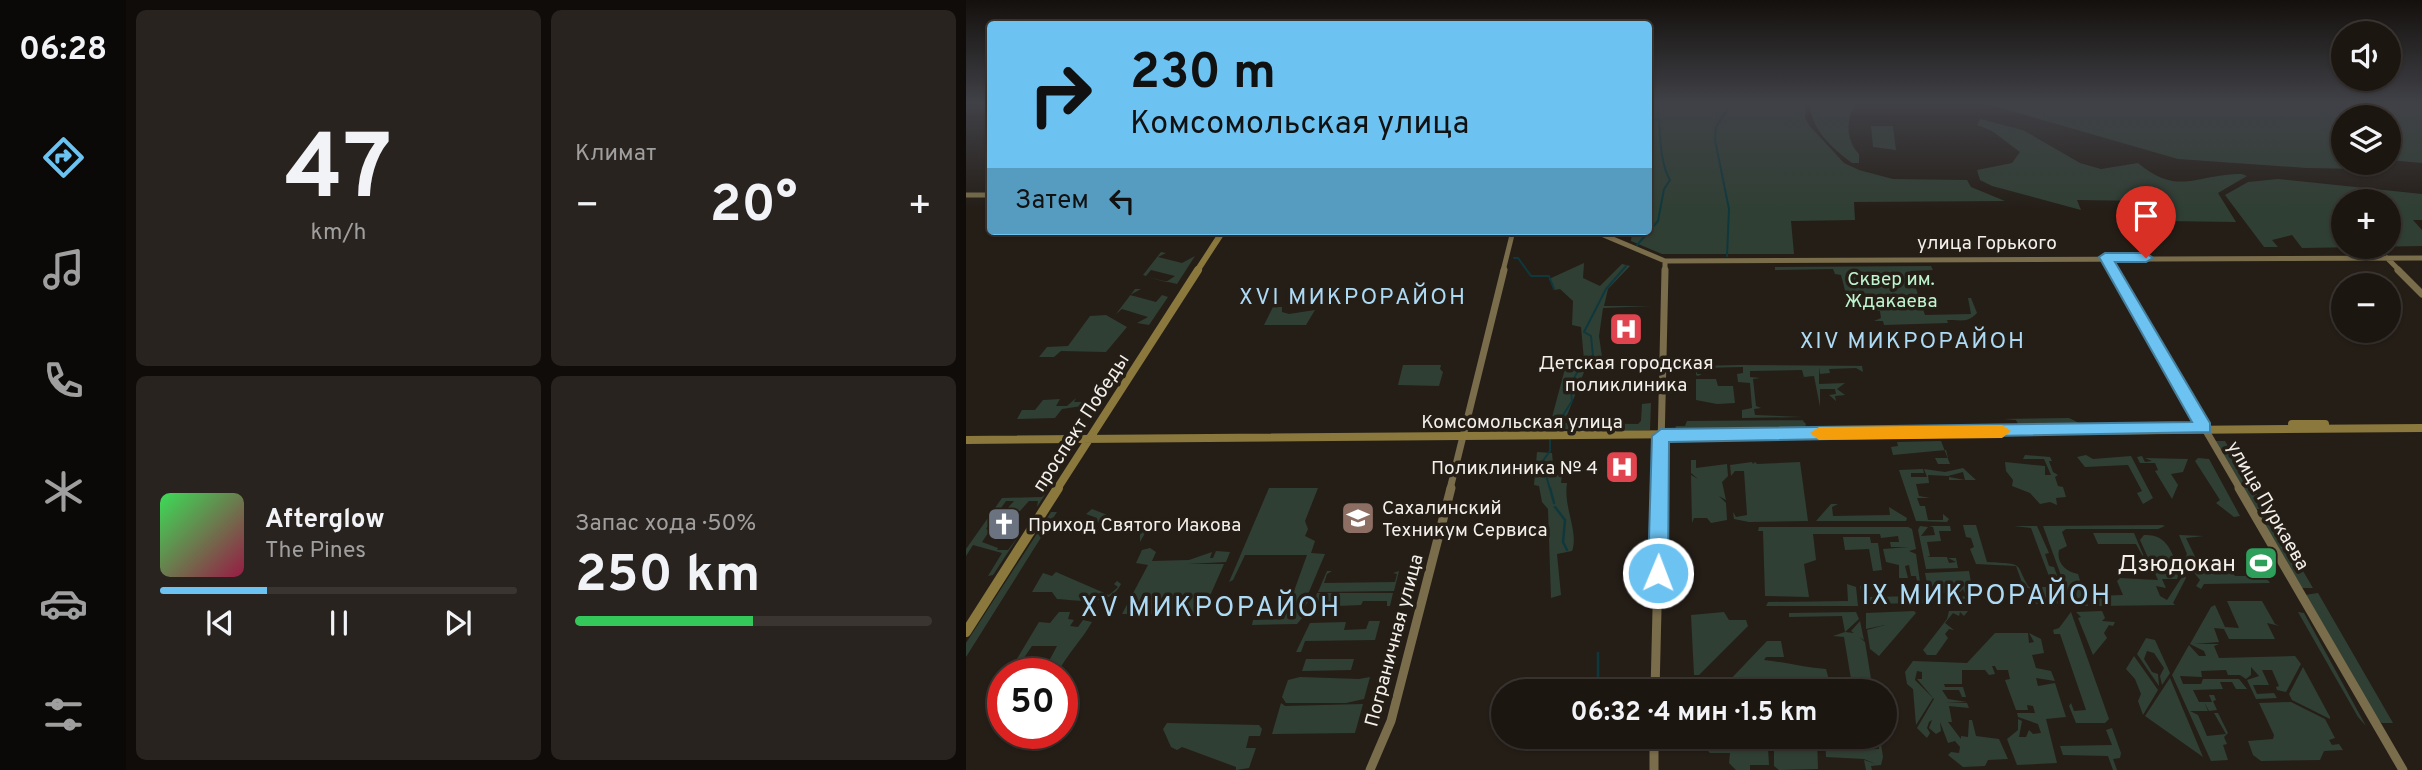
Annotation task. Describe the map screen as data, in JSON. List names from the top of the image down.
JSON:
{
  "streets": {
    "main road": [
      "улица Горького",
      "Комсомольская улица",
      "проспект Победы",
      "улица Пуркаева",
      "Пограничная улица"
    ]
  },
  "crossings": [
    ["улица Горького", "улица Пуркаева"],
    ["Комсомольская улица", "проспект Победы"],
    ["Комсомольская улица", "улица Пуркаева"],
    ["Комсомольская улица", "Пограничная улица"]
  ],
  "districts": [
    "XVI МИКРОРАЙОН",
    "XIV МИКРОРАЙОН",
    "IX МИКРОРАЙОН",
    "XV МИКРОРАЙОН"
  ],
  "parks": ["Сквер им. Ждакаева"],
  "places": {
    "hospital": ["Детская городская поликлиника", "Поликлиника № 4"],
    "school or university": ["Сахалинский Техникум Сервиса"],
    "church": ["Приход Святого Иакова"],
    "sports": ["Дзюдокан"]
  },
  "page": {
    "tabs": "06:28",
    "tile": [
      ["47", "km/h"],
      "Климат",
      ["Запас хода · 50%", "250 km"]
    ],
    "map_buttons": ["+", "−"],
    "turn": ["230 m", "Комсомольская улица"],
    "then": "Затем",
    "heat": ["−", "20°", "+"],
    "song": ["Afterglow", "The Pines"],
    "limit": "50",
    "trip": "06:32 · 4 мин · 1.5 km"
  }
}
